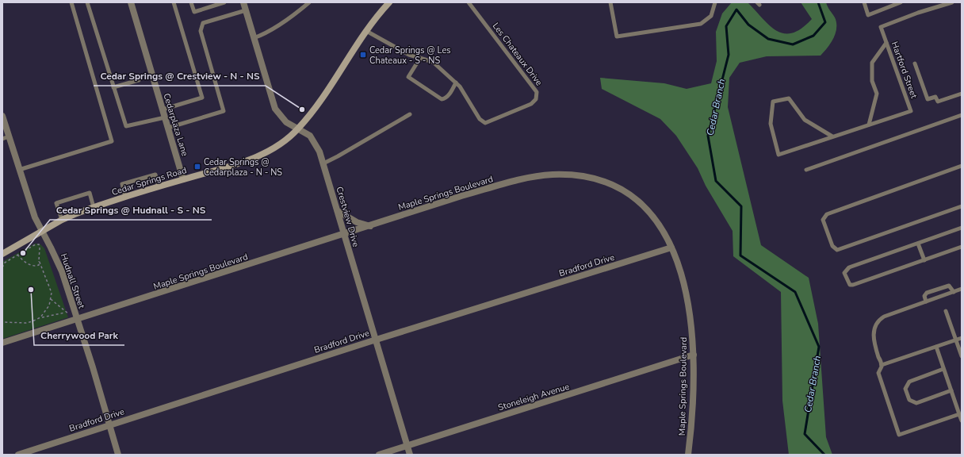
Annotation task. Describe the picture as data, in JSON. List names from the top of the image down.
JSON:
{
  "streets": {
    "main road": ["Cedar Springs Road"],
    "street": [
      "Cedarplaza Lane",
      "Maple Springs Boulevard",
      "Crestview Drive",
      "Bradford Drive",
      "Hudnall Street",
      "Stoneleigh Avenue"
    ],
    "lane": ["Les Chateaux Drive", "Hartford Street"]
  },
  "crossings": [
    ["Les Chateaux Drive", "Cedar Springs Road"],
    ["Cedarplaza Lane", "Cedar Springs Road"],
    ["Cedar Springs Road", "Crestview Drive"],
    ["Cedar Springs Road", "Hudnall Street"],
    ["Maple Springs Boulevard", "Crestview Drive"],
    ["Maple Springs Boulevard", "Bradford Drive"],
    ["Maple Springs Boulevard", "Hudnall Street"],
    ["Maple Springs Boulevard", "Stoneleigh Avenue"],
    ["Crestview Drive", "Bradford Drive"],
    ["Crestview Drive", "Stoneleigh Avenue"],
    ["Bradford Drive", "Hudnall Street"]
  ],
  "water": ["Cedar Branch"],
  "places": {
    "transit": ["Cedar Springs @ Les Chateaux - S - NS", "Cedar Springs @ Cedarplaza - N - NS"],
    "other": ["Cedar Springs @ Crestview - N - NS", "Cedar Springs @ Hudnall - S - NS", "Cherrywood Park"]
  }
}
